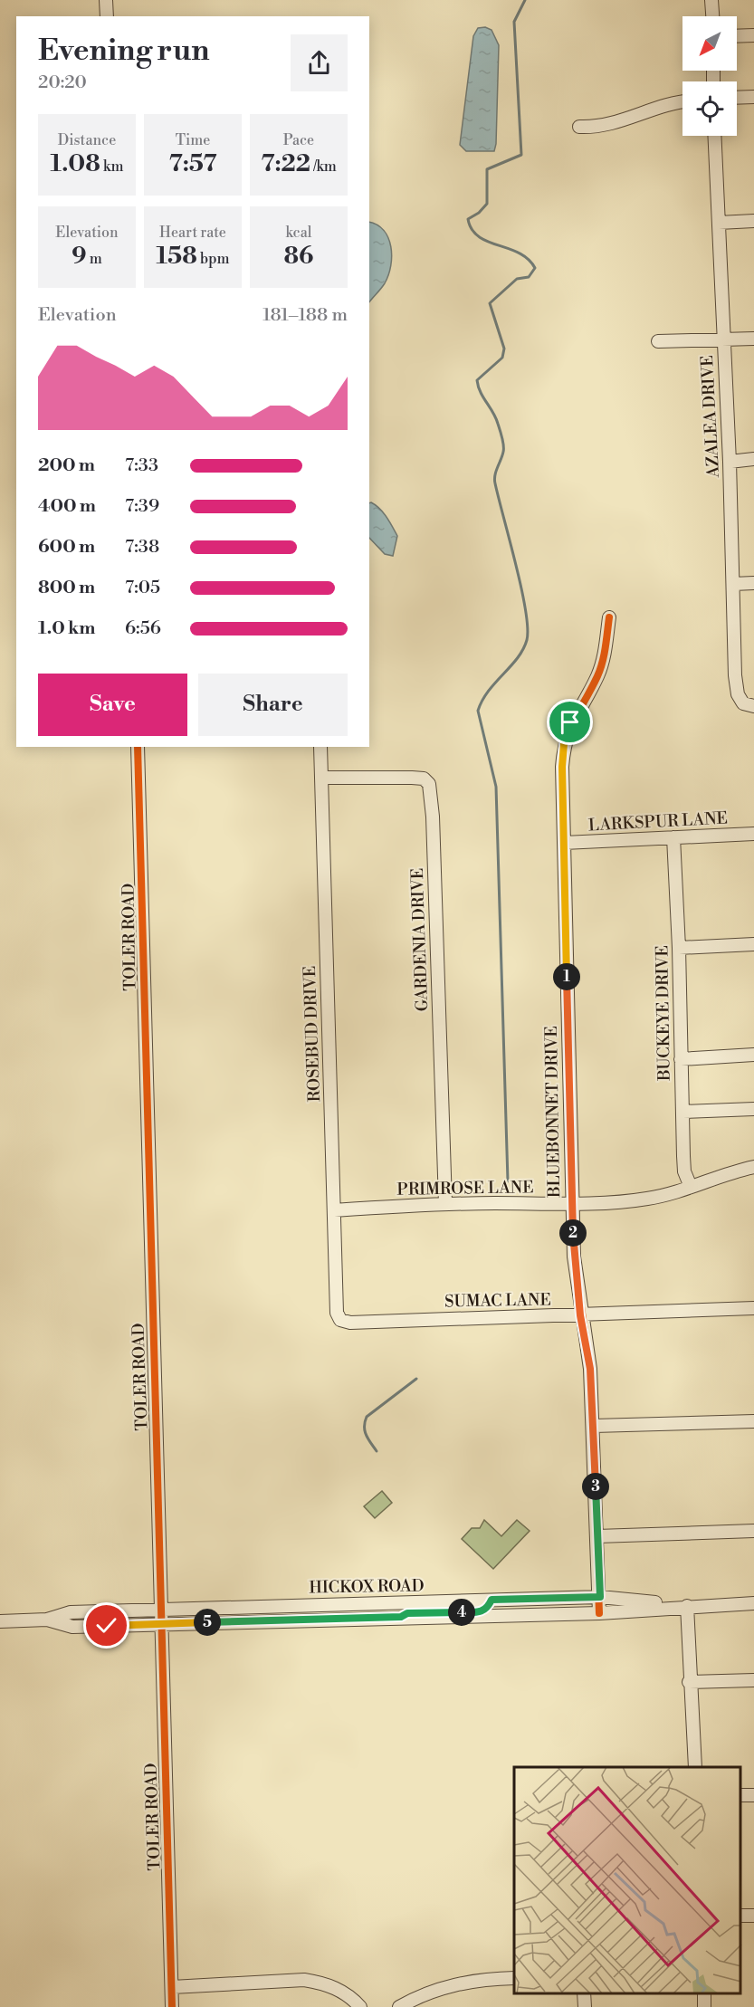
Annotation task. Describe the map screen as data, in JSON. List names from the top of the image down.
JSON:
{
  "streets": {
    "street": [
      "AZALEA DRIVE",
      "LARKSPUR LANE",
      "TOLER ROAD",
      "GARDENIA DRIVE",
      "BUCKEYE DRIVE",
      "ROSEBUD DRIVE",
      "BLUEBONNET DRIVE",
      "PRIMROSE LANE",
      "SUMAC LANE",
      "HICKOX ROAD"
    ]
  },
  "crossings": [
    ["LARKSPUR LANE", "BUCKEYE DRIVE"],
    ["LARKSPUR LANE", "BLUEBONNET DRIVE"],
    ["TOLER ROAD", "HICKOX ROAD"],
    ["GARDENIA DRIVE", "ROSEBUD DRIVE"],
    ["GARDENIA DRIVE", "PRIMROSE LANE"],
    ["BUCKEYE DRIVE", "PRIMROSE LANE"],
    ["ROSEBUD DRIVE", "PRIMROSE LANE"],
    ["ROSEBUD DRIVE", "SUMAC LANE"],
    ["BLUEBONNET DRIVE", "PRIMROSE LANE"],
    ["BLUEBONNET DRIVE", "SUMAC LANE"],
    ["BLUEBONNET DRIVE", "HICKOX ROAD"]
  ],
  "north": "bottom left",
  "page": {
    "heading": ["Evening run", "20:20"],
    "stats": [
      ["Distance", "1.08 km"],
      ["Time", "7:57"],
      ["Pace", "7:22 /km"],
      ["Elevation", "9 m"],
      ["Heart rate", "158 bpm"],
      ["kcal", "86"]
    ],
    "chart": ["Elevation", "181–188 m"],
    "list": [
      {
        "name": "200 m",
        "note": "7:33"
      },
      {
        "name": "400 m",
        "note": "7:39"
      },
      {
        "name": "600 m",
        "note": "7:38"
      },
      {
        "name": "800 m",
        "note": "7:05"
      },
      {
        "name": "1.0 km",
        "note": "6:56"
      }
    ],
    "buttons": ["Save", "Share"],
    "pins": [
      "1",
      "2",
      "3",
      "4",
      "5"
    ]
  }
}
